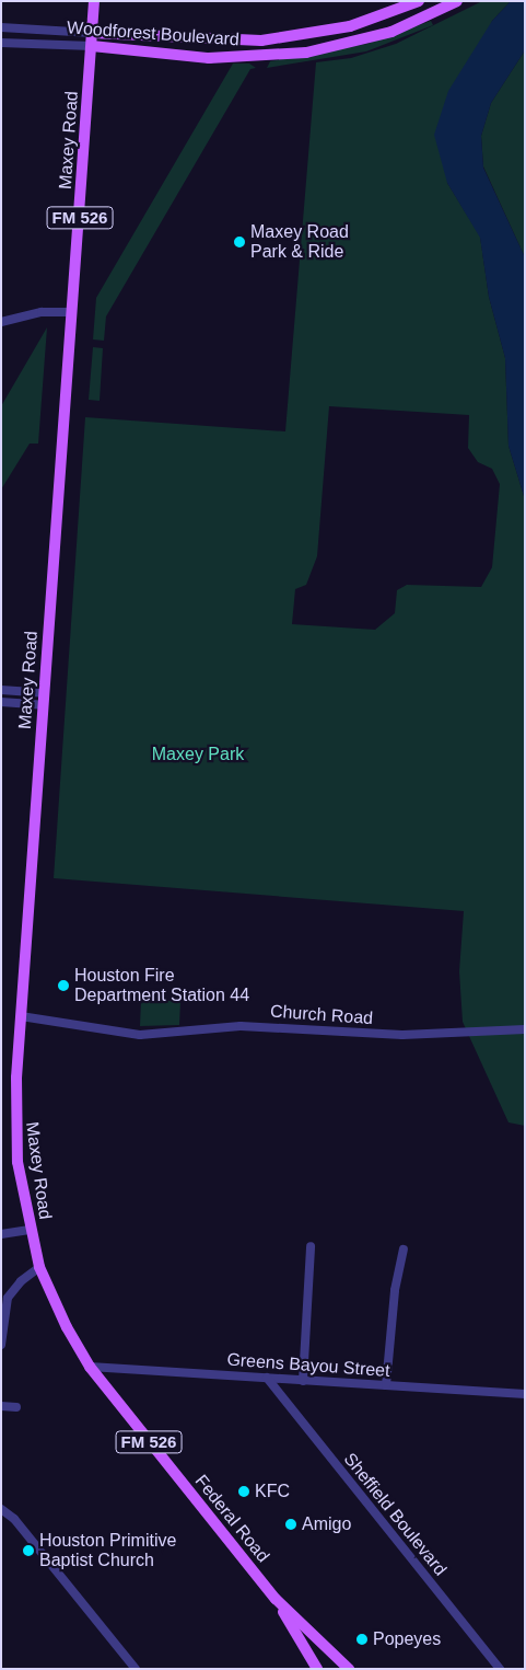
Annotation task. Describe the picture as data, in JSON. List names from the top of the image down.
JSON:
{
  "streets": {
    "main road": [
      "Woodforest Boulevard",
      "Maxey Road",
      "FM 526",
      "Federal Road"
    ],
    "street": ["Church Road", "Greens Bayou Street", "Sheffield Boulevard"]
  },
  "crossings": [
    ["Woodforest Boulevard", "Maxey Road"],
    ["Maxey Road", "Church Road"],
    ["Maxey Road", "Federal Road"],
    ["Greens Bayou Street", "Sheffield Boulevard"],
    ["Greens Bayou Street", "Federal Road"]
  ],
  "parks": ["Maxey Park"],
  "places": [
    "Maxey Road Park & Ride",
    "Houston Fire Department Station 44",
    "KFC",
    "Amigo",
    "Houston Primitive Baptist Church",
    "Popeyes"
  ]
}
